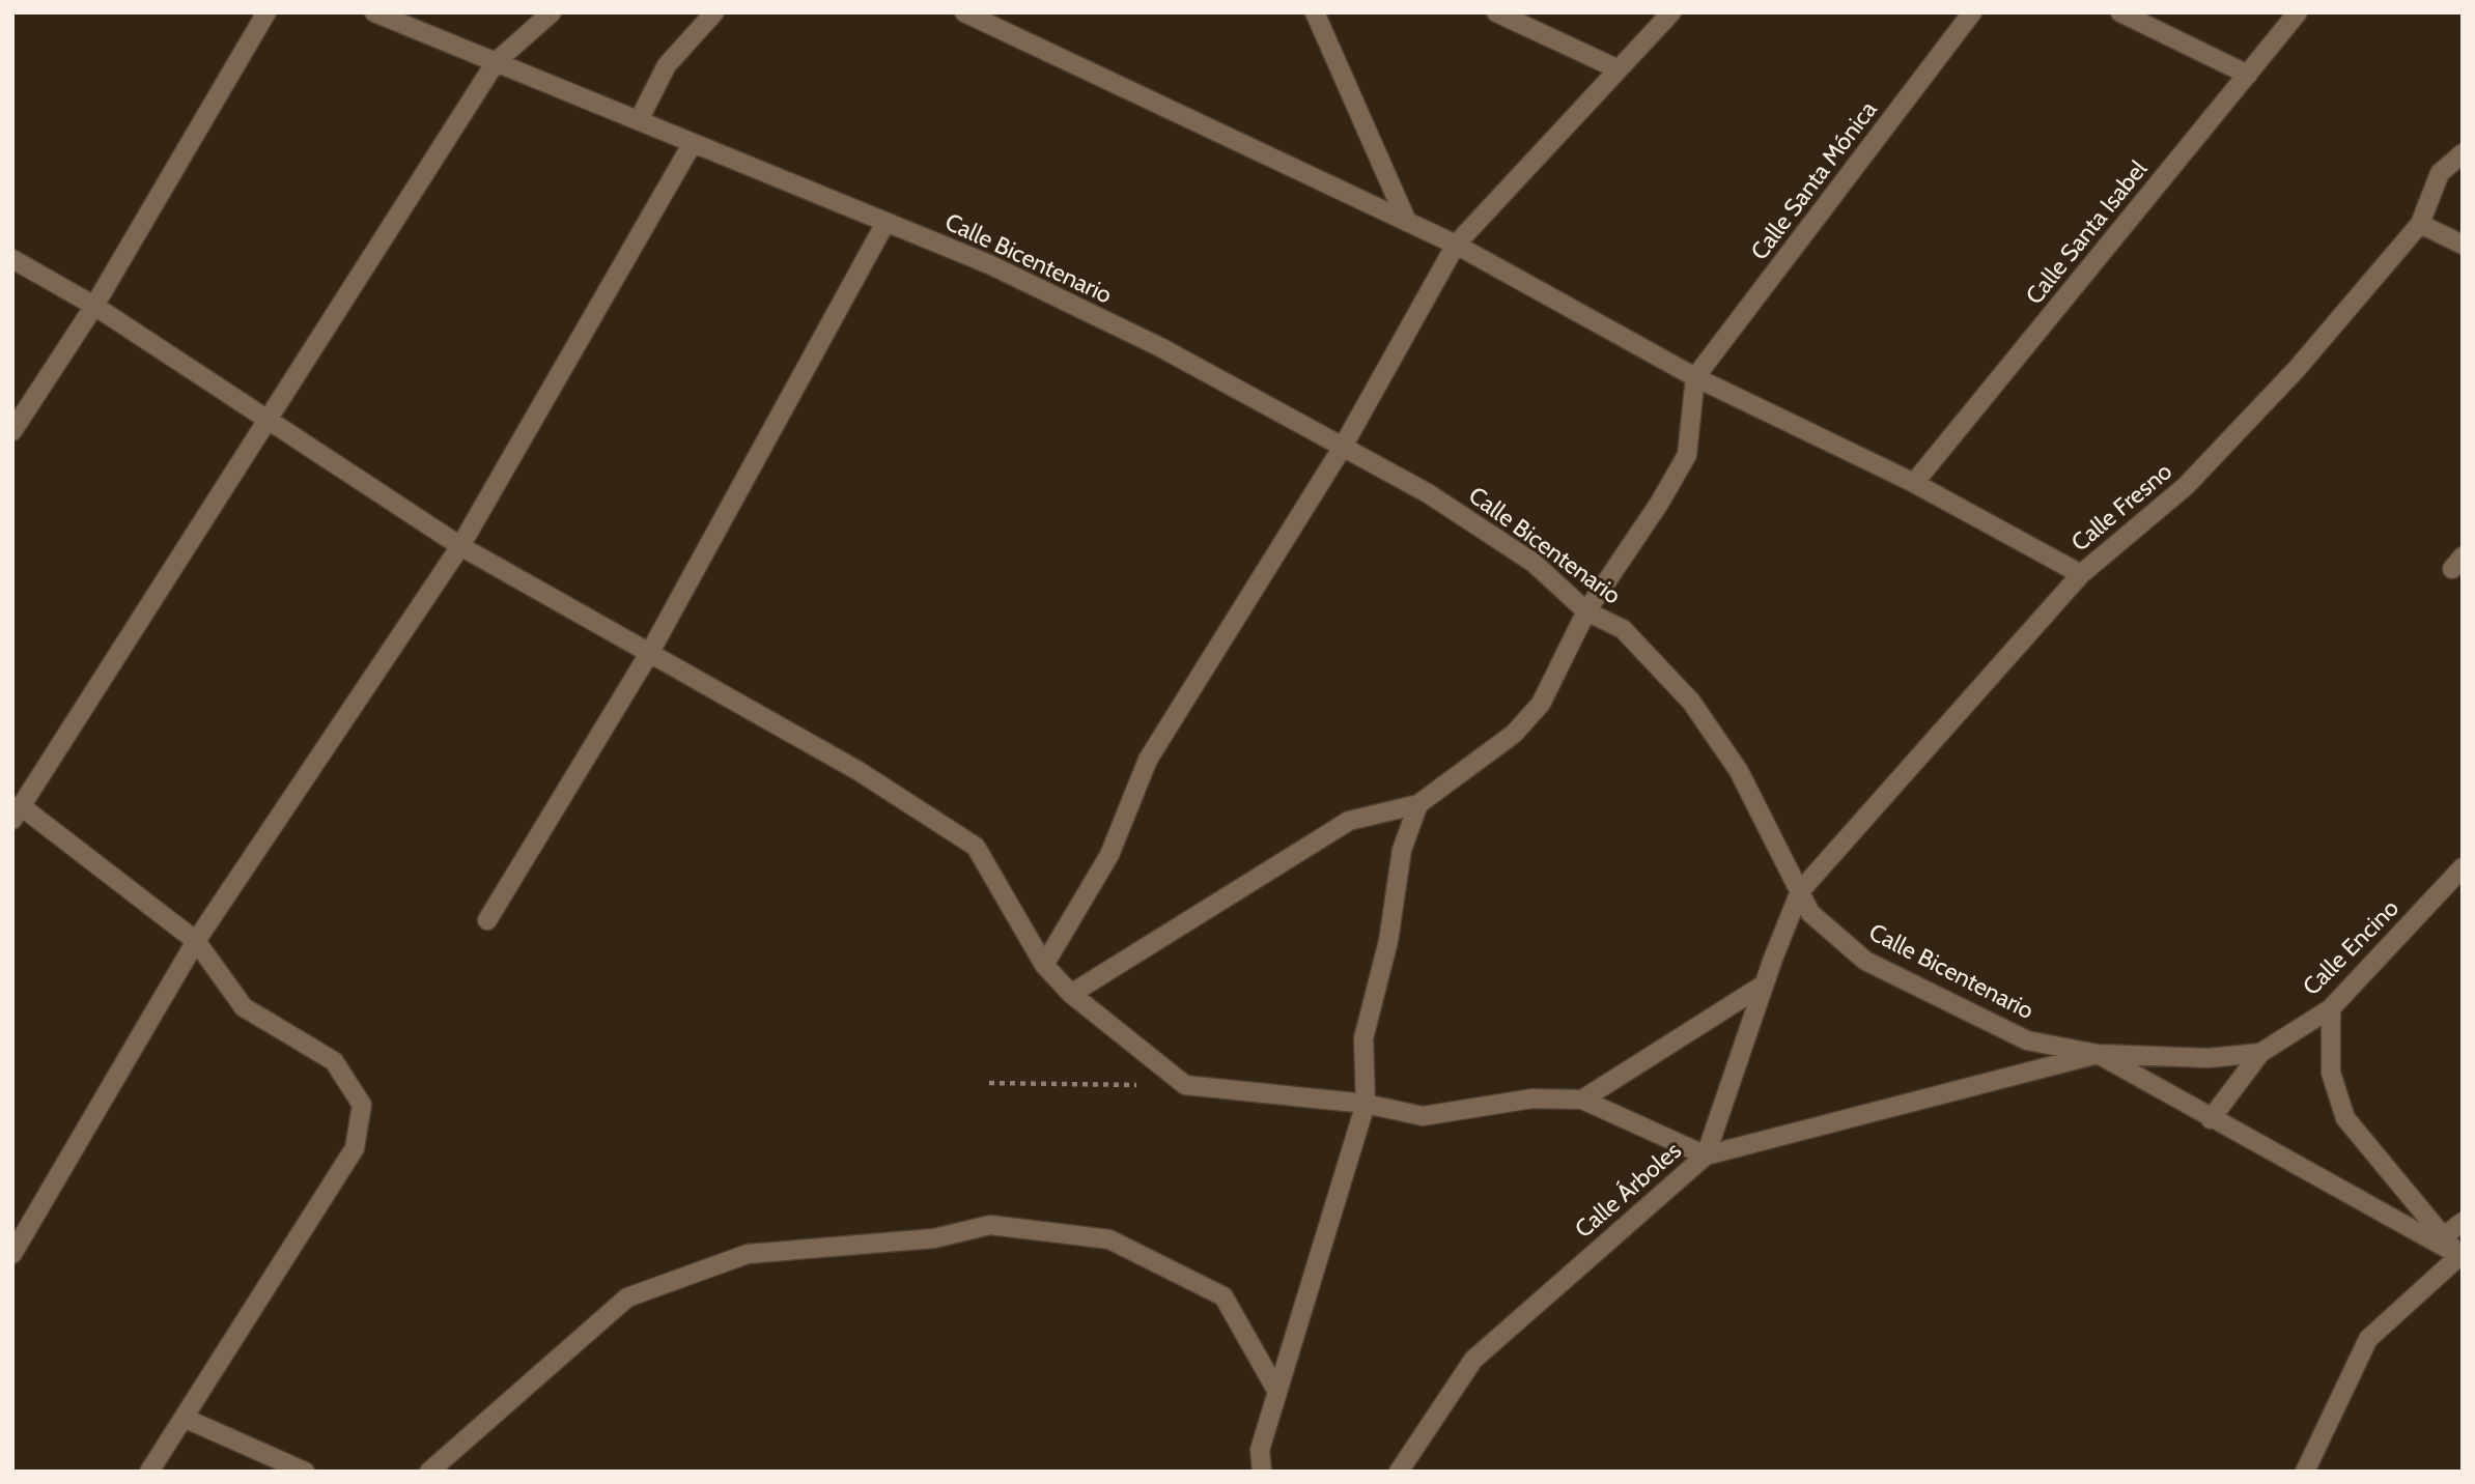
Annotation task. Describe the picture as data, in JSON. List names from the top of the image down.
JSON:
{
  "streets": {
    "street": [
      "Calle Santa Mónica",
      "Calle Santa Isabel",
      "Calle Bicentenario",
      "Calle Fresno",
      "Calle Encino",
      "Calle Árboles"
    ]
  },
  "crossings": [
    ["Calle Bicentenario", "Calle Fresno"],
    ["Calle Bicentenario", "Calle Encino"],
    ["Calle Bicentenario", "Calle Árboles"],
    ["Calle Fresno", "Calle Árboles"]
  ]
}
